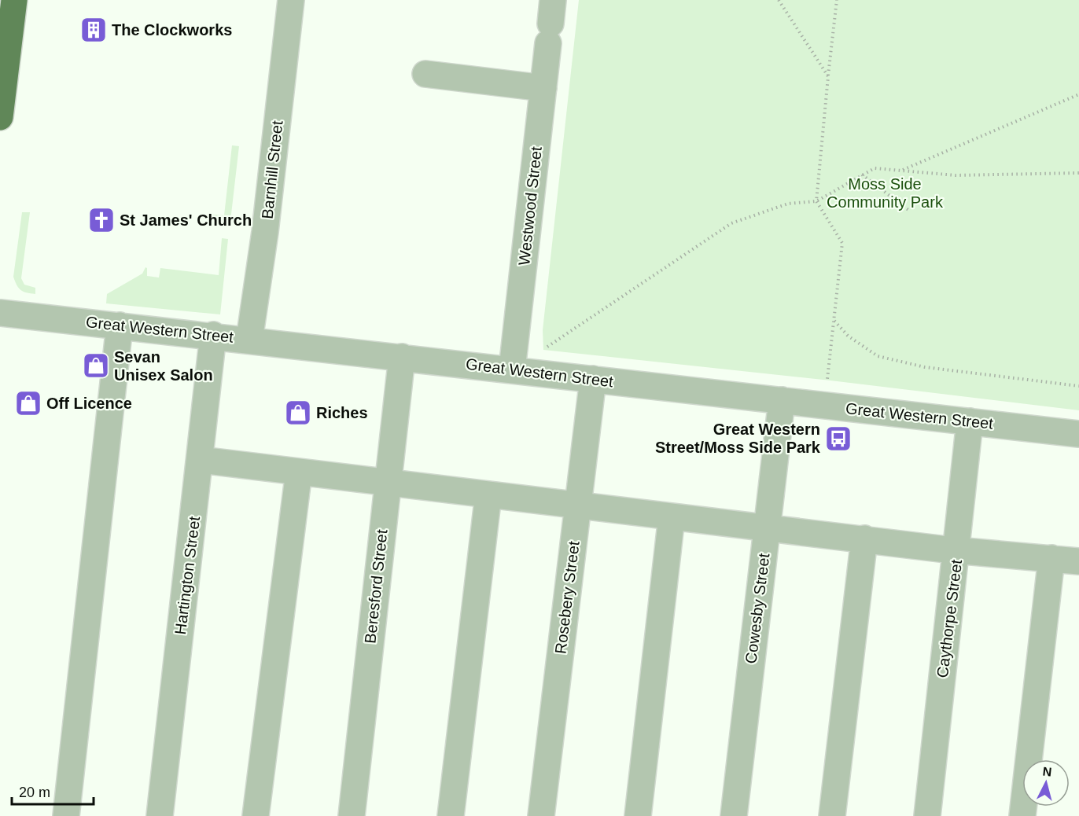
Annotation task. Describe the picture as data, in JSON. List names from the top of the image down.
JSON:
{
  "streets": {
    "street": [
      "Barnhill Street",
      "Westwood Street",
      "Great Western Street",
      "Hartington Street",
      "Beresford Street",
      "Rosebery Street",
      "Cowesby Street",
      "Caythorpe Street"
    ]
  },
  "crossings": [
    ["Barnhill Street", "Great Western Street"],
    ["Westwood Street", "Great Western Street"],
    ["Great Western Street", "Hartington Street"],
    ["Great Western Street", "Beresford Street"],
    ["Great Western Street", "Rosebery Street"],
    ["Great Western Street", "Cowesby Street"],
    ["Great Western Street", "Caythorpe Street"]
  ],
  "parks": ["Moss Side Community Park"],
  "places": {
    "building": ["The Clockworks"],
    "church": ["St James' Church"],
    "shop": ["Sevan Unisex Salon", "Off Licence", "Riches"],
    "bus stop": ["Great Western Street/Moss Side Park"]
  },
  "scale_bar": "20 m",
  "north": "top"
}
